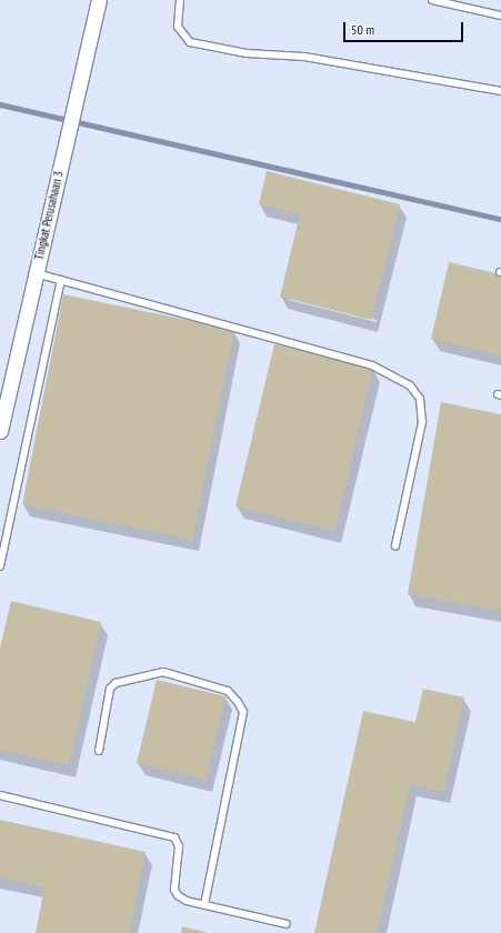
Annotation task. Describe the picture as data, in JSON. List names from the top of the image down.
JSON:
{
  "streets": {
    "street": ["Tingkat Perusahaan 3"]
  },
  "scale_bar": "50 m"
}
